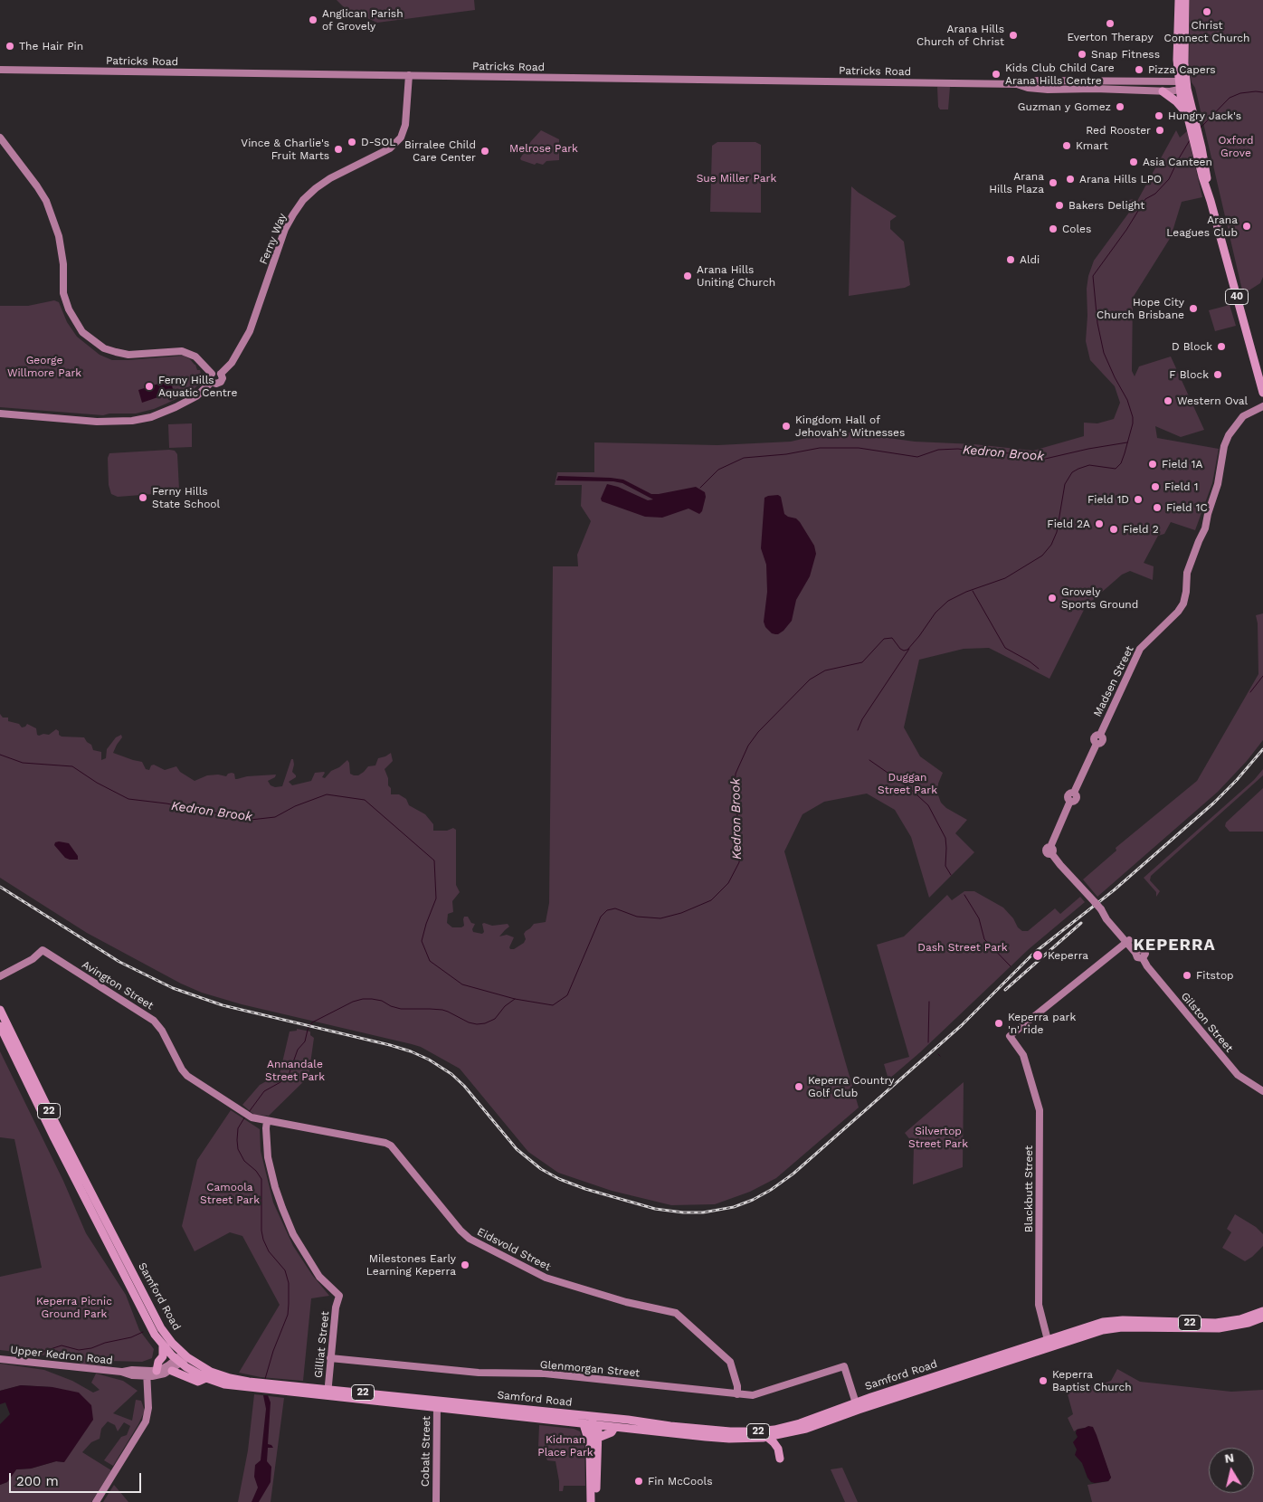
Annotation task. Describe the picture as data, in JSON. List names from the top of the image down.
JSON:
{
  "streets": {
    "main road": ["40", "22", "Samford Road"],
    "street": [
      "Patricks Road",
      "Ferny Way",
      "Madsen Street",
      "Avington Street",
      "Gilston Street",
      "Blackbutt Street",
      "Eidsvold Street",
      "Gilliat Street",
      "Upper Kedron Road",
      "Glenmorgan Street",
      "Cobalt Street"
    ]
  },
  "crossings": [
    ["Patricks Road", "Ferny Way"],
    ["Patricks Road", "40"],
    ["Madsen Street", "Gilston Street"],
    ["Madsen Street", "Blackbutt Street"],
    ["Avington Street", "Eidsvold Street"],
    ["Gilston Street", "Blackbutt Street"],
    ["Blackbutt Street", "Samford Road"],
    ["Eidsvold Street", "Gilliat Street"],
    ["Eidsvold Street", "Glenmorgan Street"],
    ["Samford Road", "Gilliat Street"],
    ["Samford Road", "Upper Kedron Road"],
    ["Samford Road", "Glenmorgan Street"],
    ["Samford Road", "Cobalt Street"],
    ["Gilliat Street", "Glenmorgan Street"]
  ],
  "districts": ["KEPERRA"],
  "water": ["Kedron Brook"],
  "parks": [
    "Oxford Grove",
    "Melrose Park",
    "Sue Miller Park",
    "George Willmore Park",
    "Duggan Street Park",
    "Dash Street Park",
    "Annandale Street Park",
    "Silvertop Street Park",
    "Camoola Street Park",
    "Keperra Picnic Ground Park",
    "Kidman Place Park"
  ],
  "places": [
    "Christ Connect Church",
    "Anglican Parish of Grovely",
    "Everton Therapy",
    "Arana Hills Church of Christ",
    "The Hair Pin",
    "Snap Fitness",
    "Pizza Capers",
    "Kids Club Child Care Arana Hills Centre",
    "Guzman y Gomez",
    "Hungry Jack's",
    "Red Rooster",
    "D-SOL",
    "Kmart",
    "Vince & Charlie's Fruit Marts",
    "Birralee Child Care Center",
    "Asia Canteen",
    "Arana Hills LPO",
    "Arana Hills Plaza",
    "Bakers Delight",
    "Arana Leagues Club",
    "Coles",
    "Aldi",
    "Arana Hills Uniting Church",
    "Hope City Church Brisbane",
    "D Block",
    "F Block",
    "Ferny Hills Aquatic Centre",
    "Western Oval",
    "Kingdom Hall of Jehovah's Witnesses",
    "Field 1A",
    "Field 1",
    "Ferny Hills State School",
    "Field 1D",
    "Field 1C",
    "Field 2A",
    "Field 2",
    "Grovely Sports Ground",
    "Keperra",
    "Fitstop",
    "Keperra park 'n' ride",
    "Keperra Country Golf Club",
    "Milestones Early Learning Keperra",
    "Keperra Baptist Church",
    "Fin McCools"
  ],
  "scale_bar": "200 m",
  "north": "top"
}
